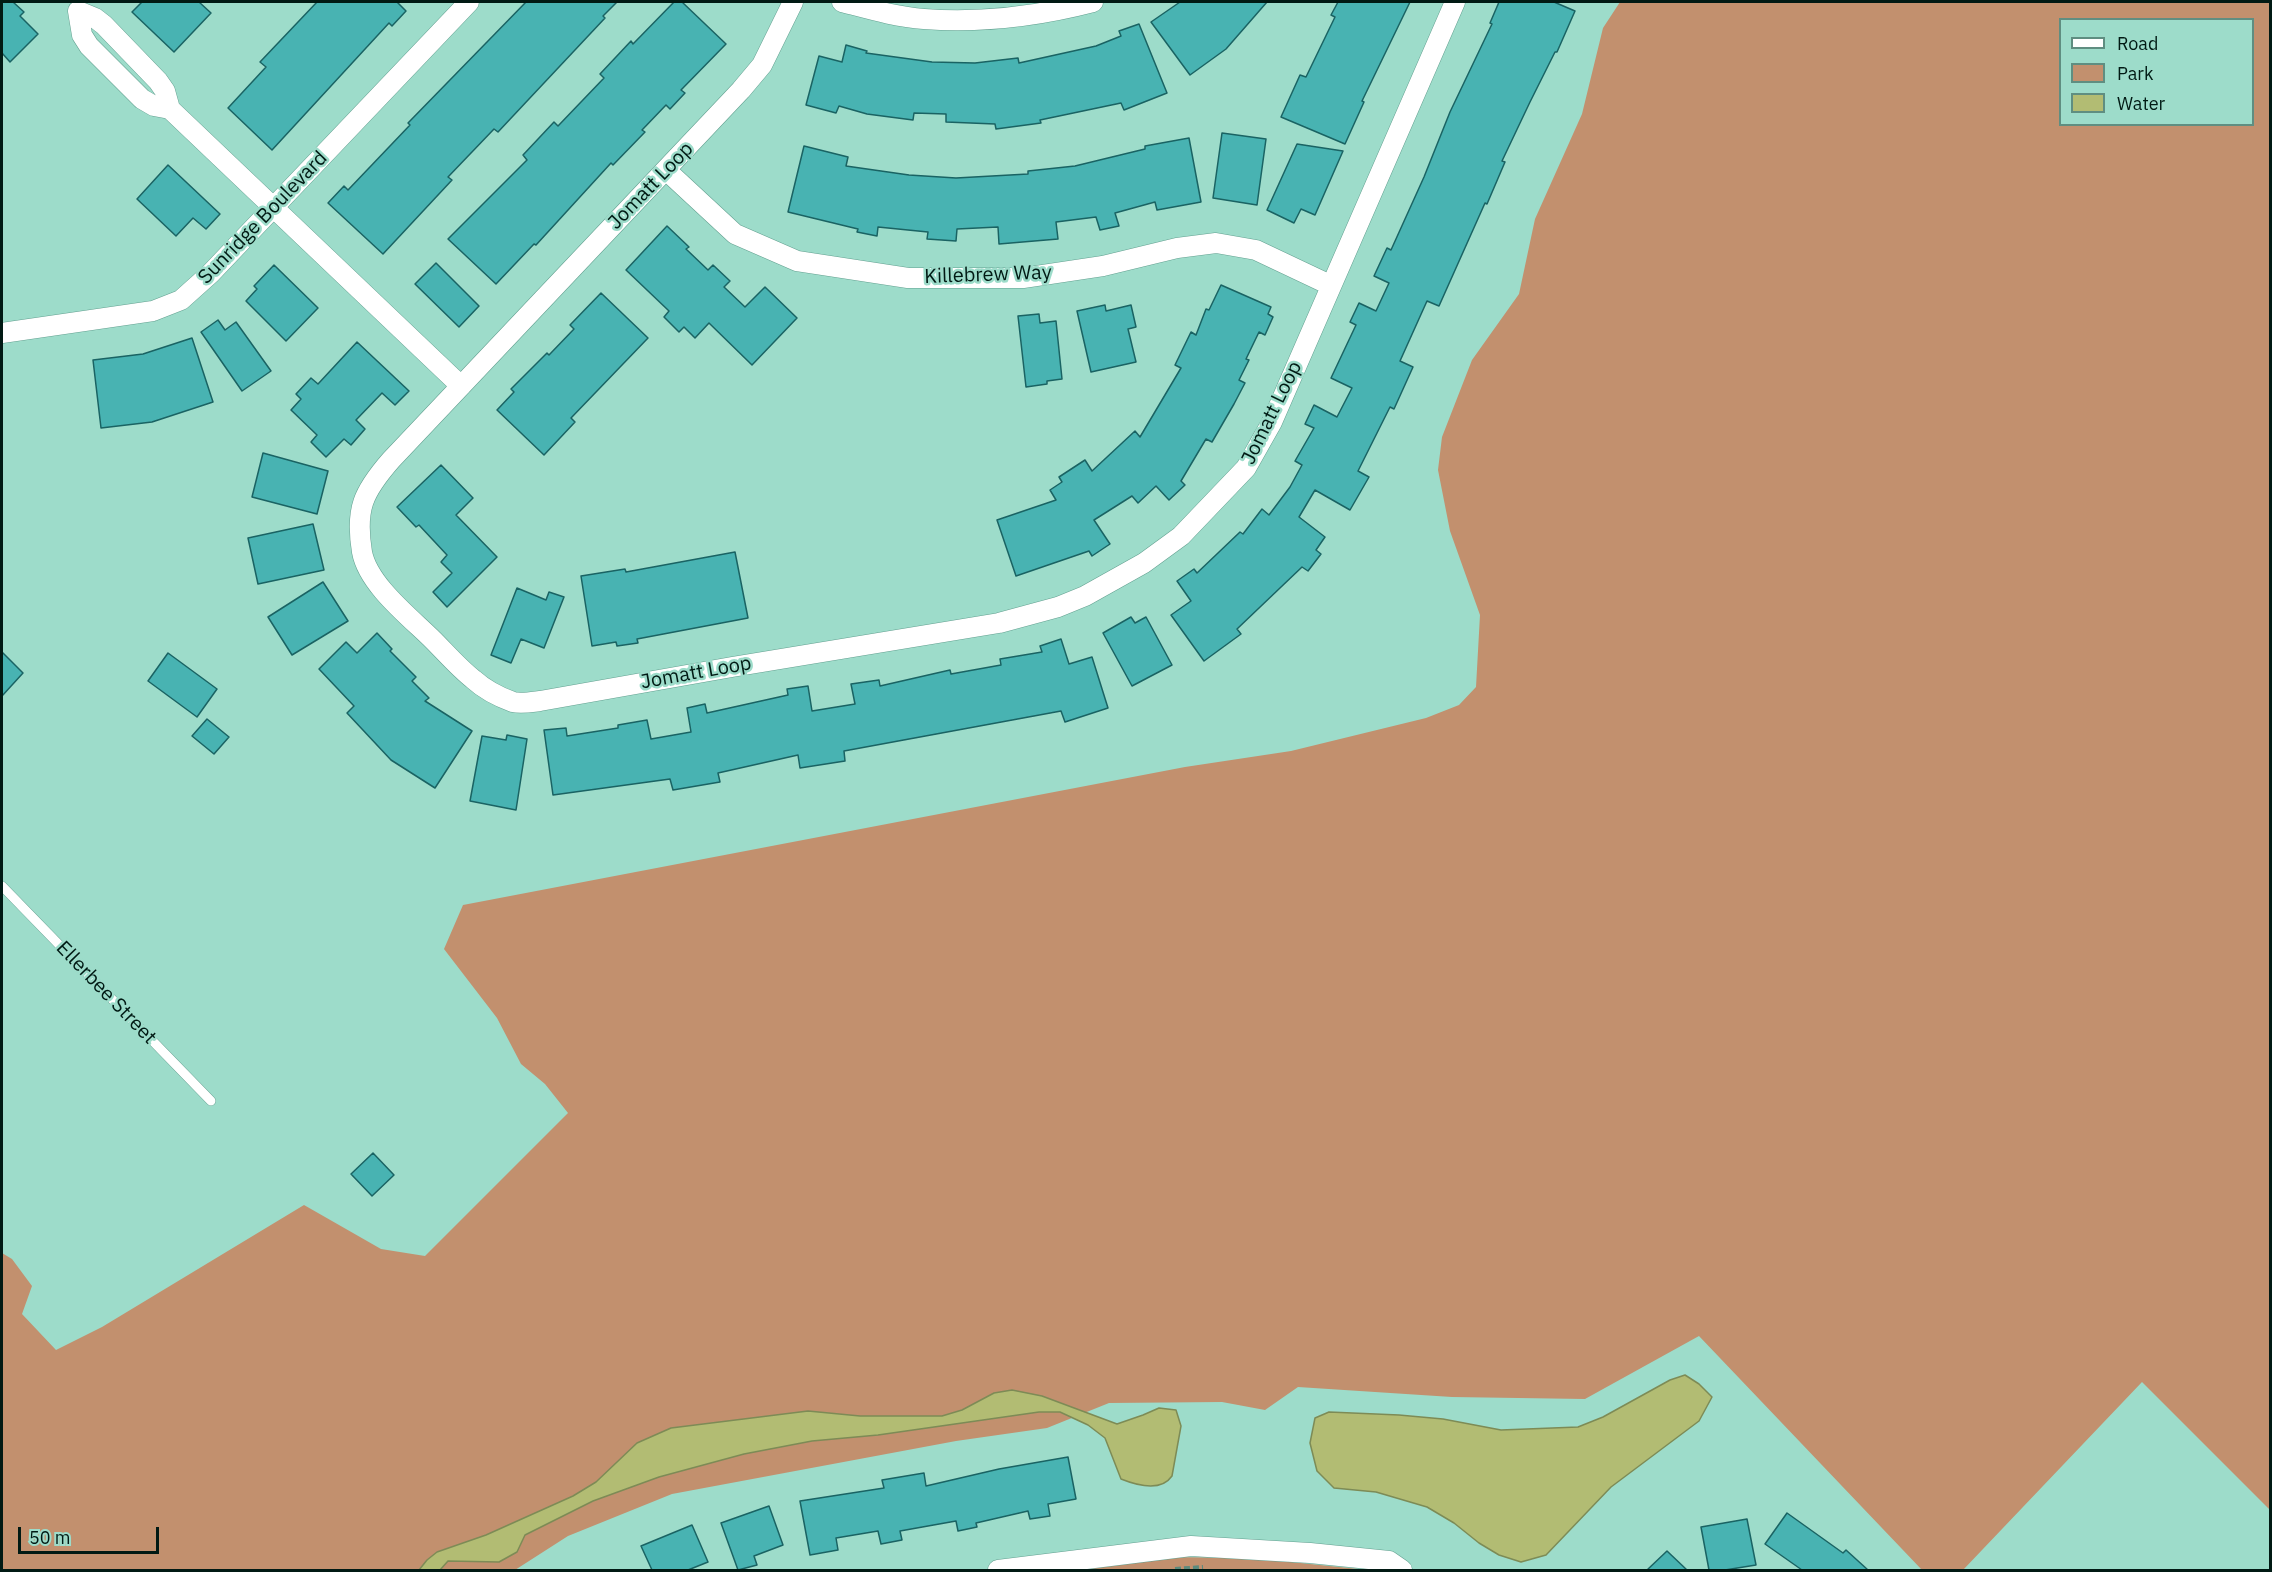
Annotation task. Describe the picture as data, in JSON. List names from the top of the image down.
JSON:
{
  "streets": {
    "street": ["Jomatt Loop", "Sunridge Boulevard", "Killebrew Way"],
    "lane": ["Ellerbee Street"]
  },
  "crossings": [
    ["Jomatt Loop", "Killebrew Way"]
  ],
  "legend": ["Road", "Park", "Water"],
  "scale_bar": "50 m"
}
